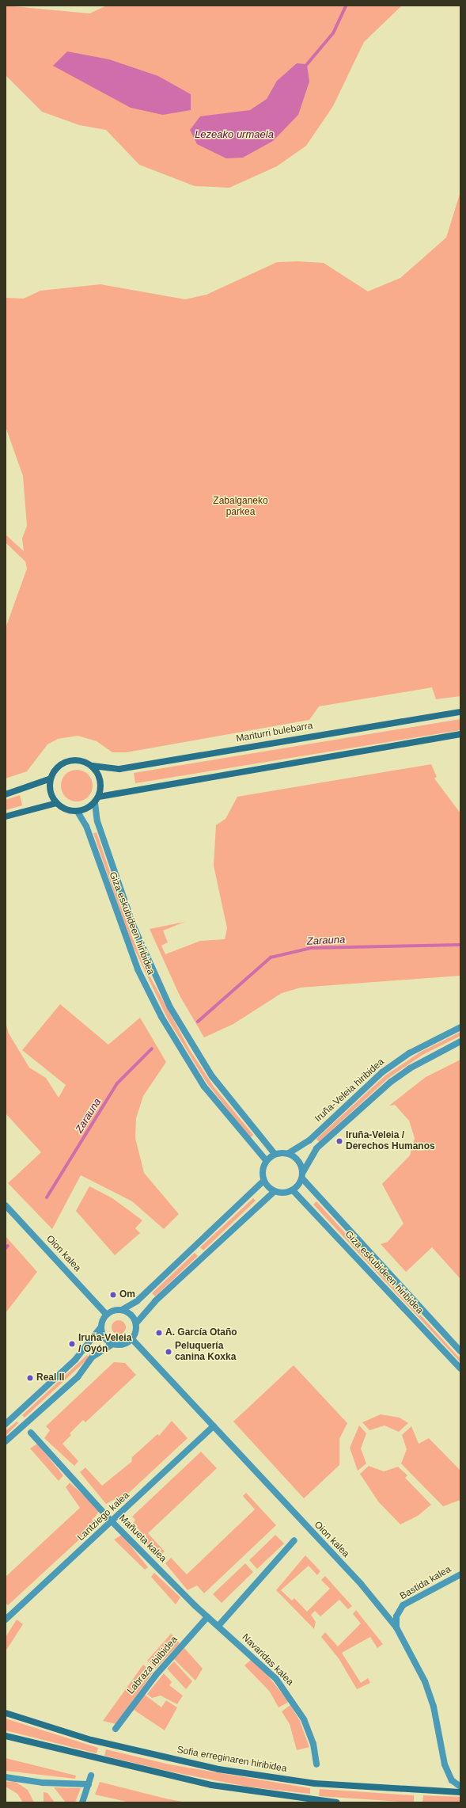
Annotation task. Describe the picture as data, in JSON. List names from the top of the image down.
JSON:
{
  "streets": {
    "main road": ["Mariturri bulebarra", "Sofia erreginaren hiribidea"],
    "street": [
      "Giza eskubideen hiribidea",
      "Iruña-Veleia hiribidea",
      "Oion kalea",
      "Lantziego kalea",
      "Mañueta kalea",
      "Bastida kalea",
      "Navaridas kalea",
      "Labraza ibilbidea"
    ]
  },
  "crossings": [
    ["Mariturri bulebarra", "Giza eskubideen hiribidea"],
    ["Giza eskubideen hiribidea", "Iruña-Veleia hiribidea"],
    ["Oion kalea", "Lantziego kalea"],
    ["Oion kalea", "Bastida kalea"],
    ["Lantziego kalea", "Mañueta kalea"],
    ["Mañueta kalea", "Navaridas kalea"],
    ["Mañueta kalea", "Labraza ibilbidea"]
  ],
  "water": ["Lezeako urmaela", "Zarauna"],
  "parks": ["Zabalganeko parkea"],
  "places": [
    "Iruña-Veleia / Derechos Humanos",
    "Om",
    "A. García Otaño",
    "Iruña-Veleia / Oyón",
    "Peluquería canina Koxka",
    "Real II"
  ]
}
